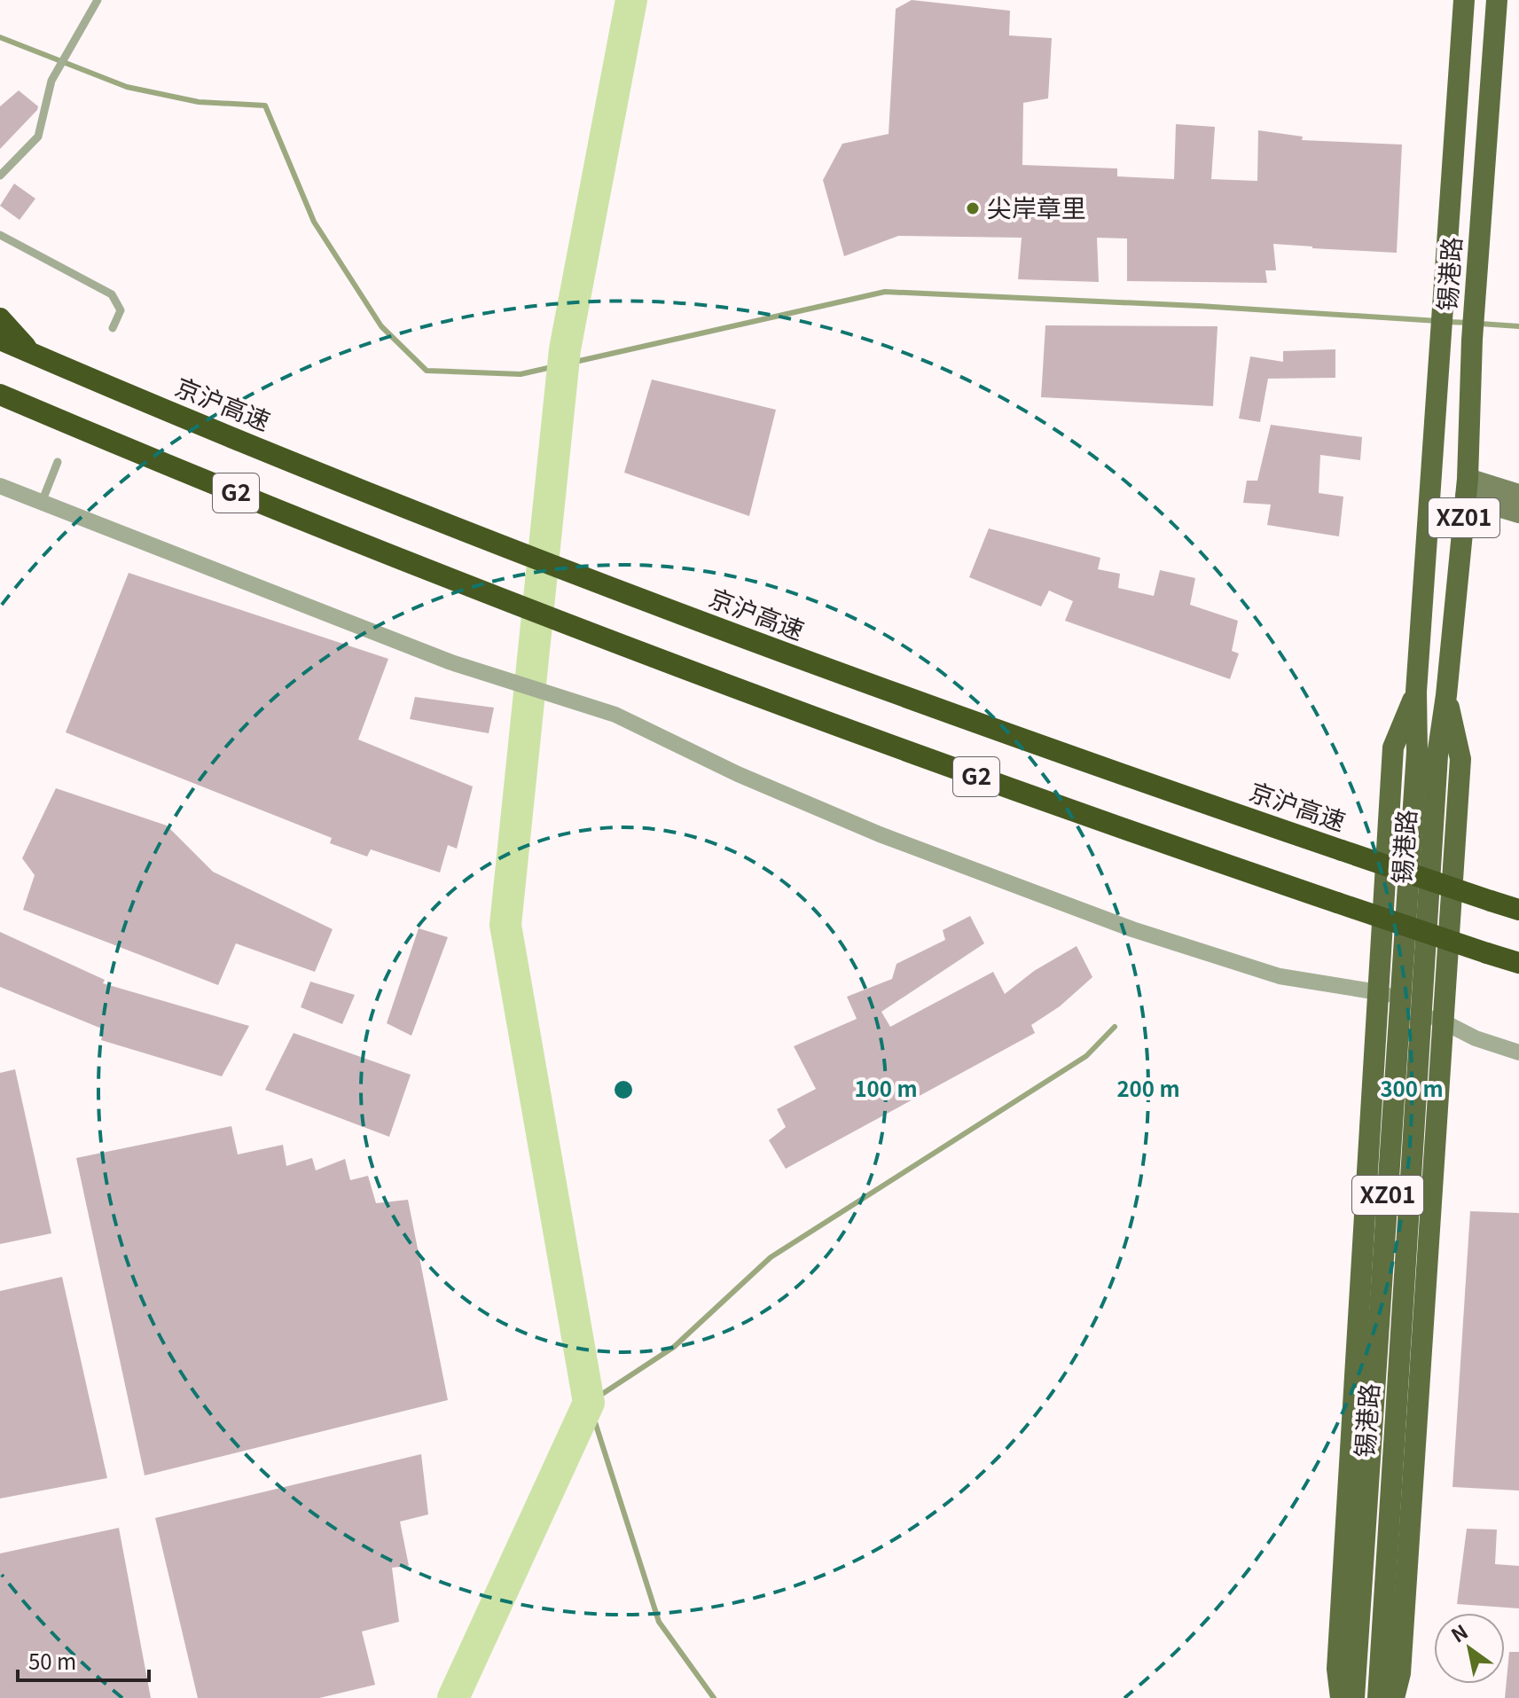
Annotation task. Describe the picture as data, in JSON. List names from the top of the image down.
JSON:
{
  "streets": {
    "highway": ["京沪高速", "G2"],
    "main road": ["锡港路", "XZ01"]
  },
  "places": ["尖岸章里"],
  "scale_bar": "50 m",
  "north": "top left",
  "rings": ["100 m", "200 m", "300 m"]
}
